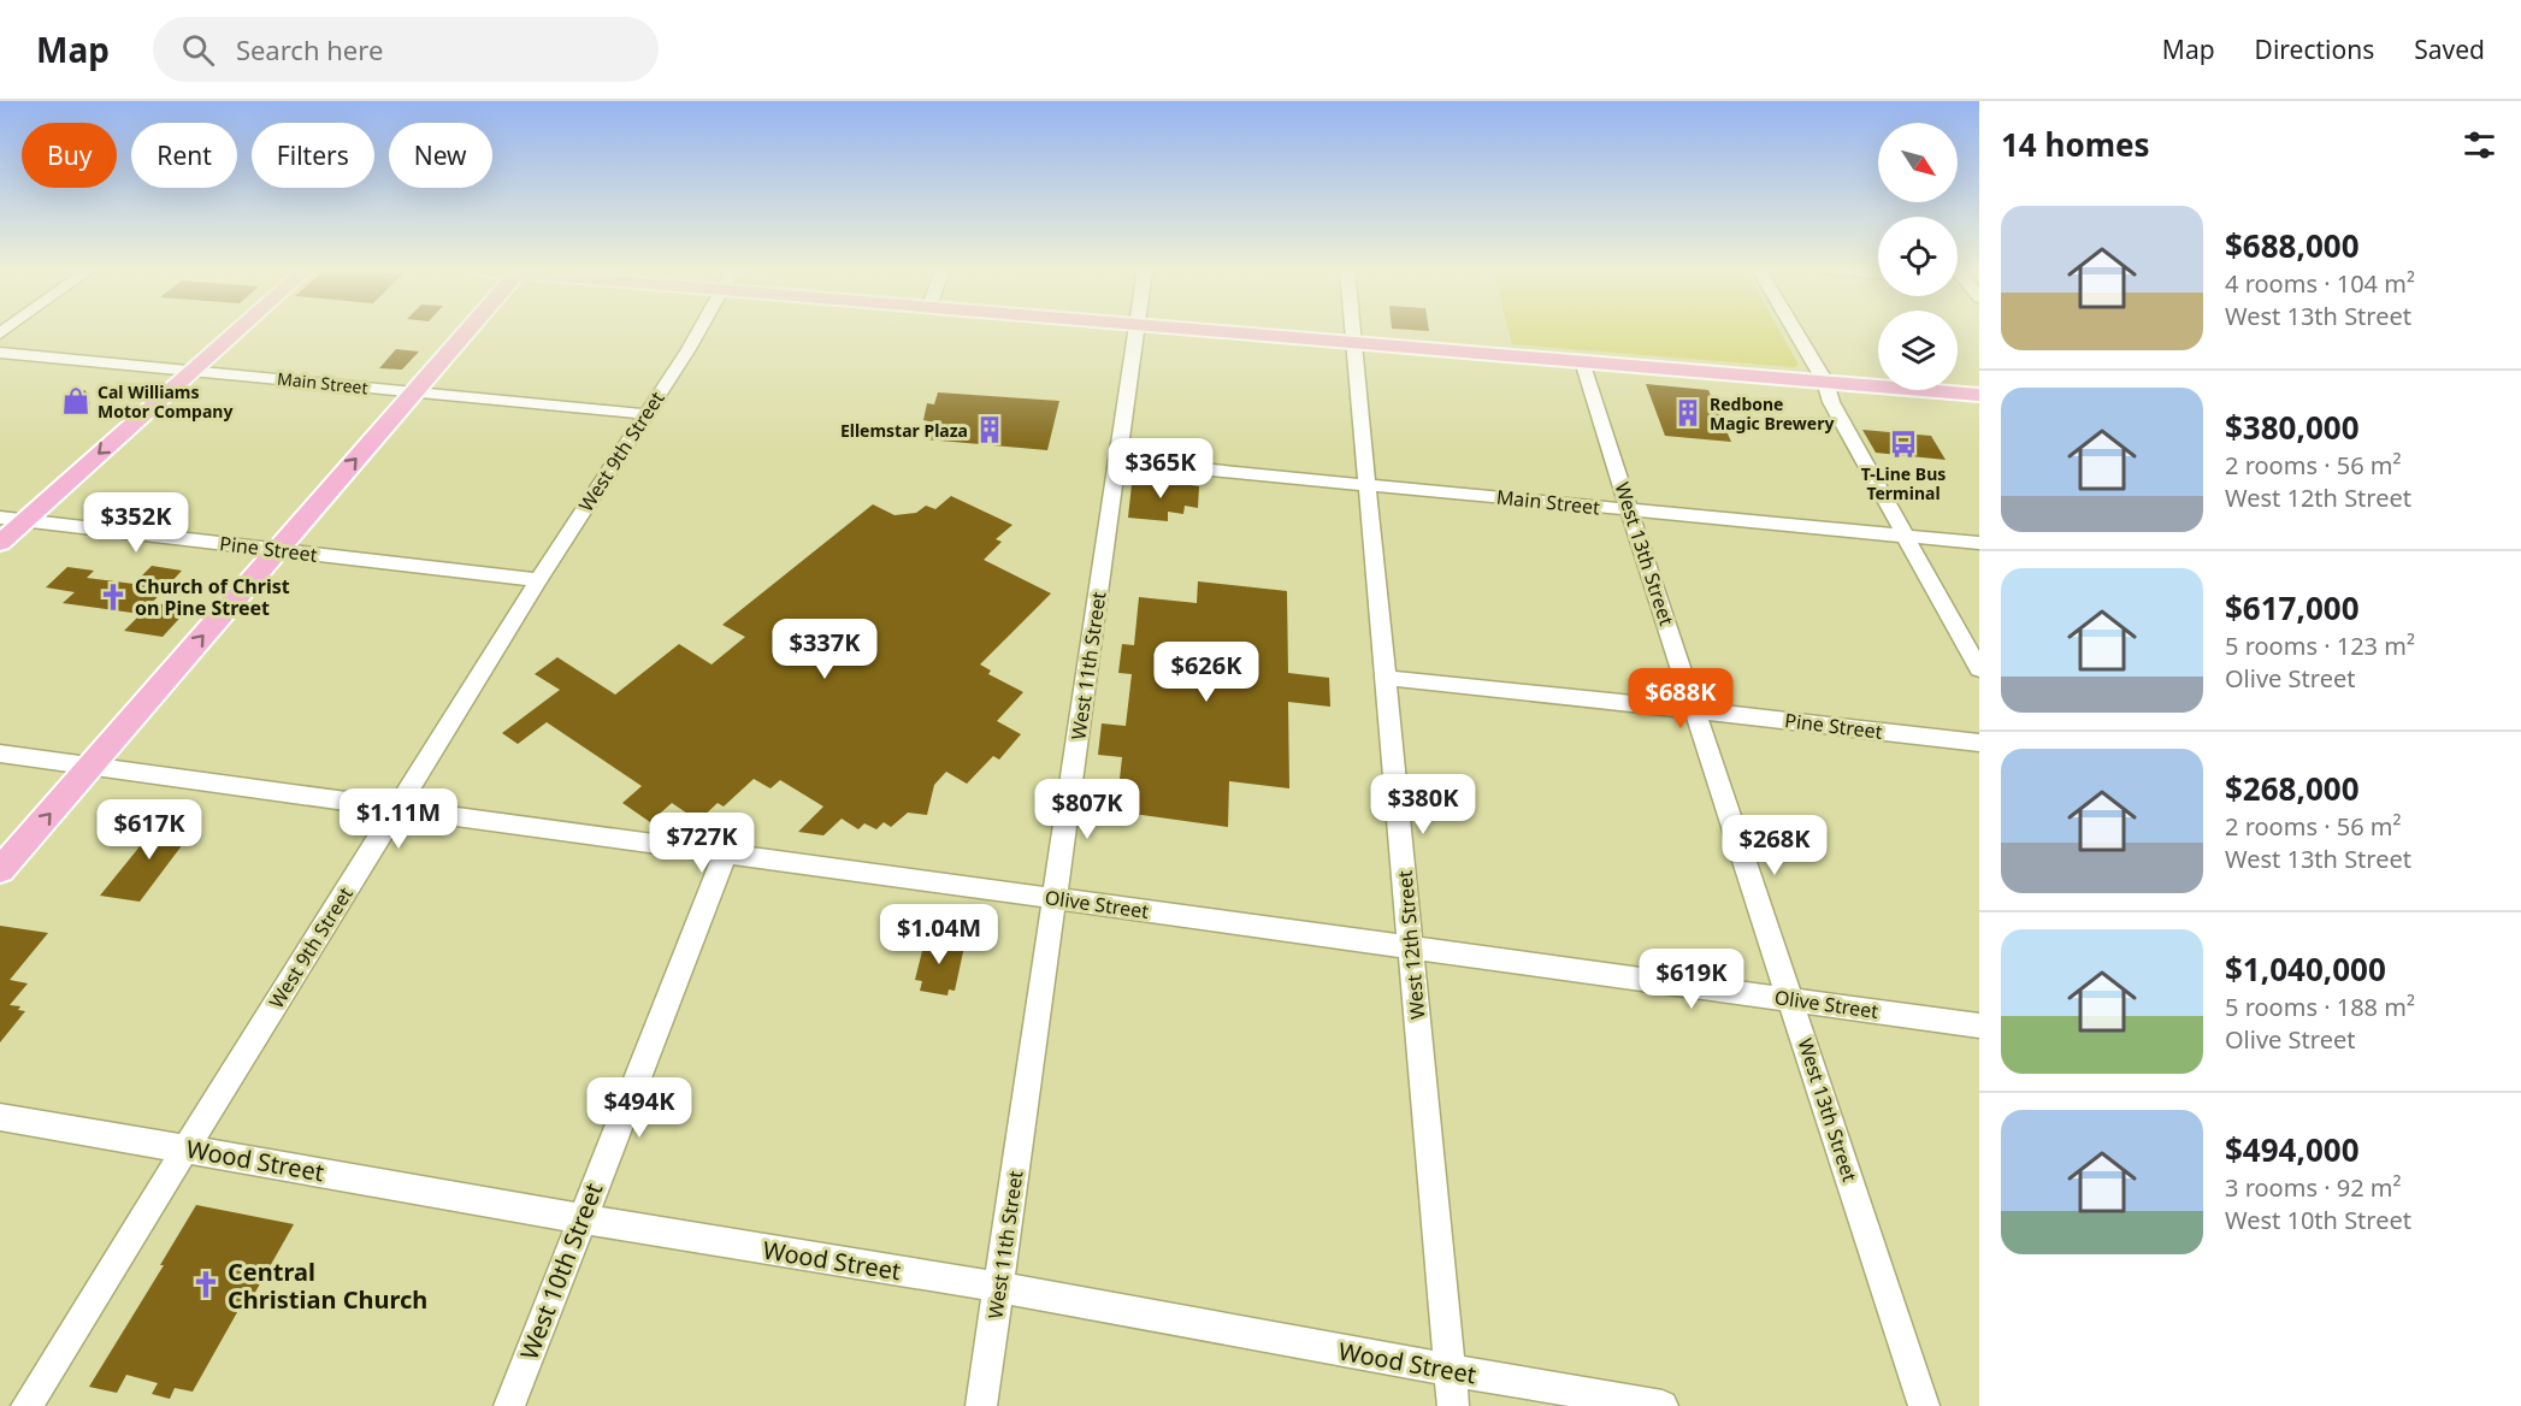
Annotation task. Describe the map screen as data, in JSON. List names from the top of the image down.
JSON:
{
  "streets": {
    "street": [
      "Main Street",
      "West 9th Street",
      "Pine Street",
      "West 13th Street",
      "West 11th Street",
      "Olive Street",
      "West 12th Street",
      "Wood Street",
      "West 10th Street"
    ]
  },
  "crossings": [
    ["Main Street", "West 9th Street"],
    ["Main Street", "West 13th Street"],
    ["Main Street", "West 11th Street"],
    ["Main Street", "West 12th Street"],
    ["West 9th Street", "Pine Street"],
    ["West 9th Street", "Olive Street"],
    ["West 9th Street", "Wood Street"],
    ["Pine Street", "West 13th Street"],
    ["Pine Street", "West 12th Street"],
    ["West 13th Street", "Olive Street"],
    ["West 11th Street", "Olive Street"],
    ["West 11th Street", "Wood Street"],
    ["Olive Street", "West 12th Street"],
    ["Olive Street", "West 10th Street"],
    ["West 12th Street", "Wood Street"],
    ["Wood Street", "West 10th Street"]
  ],
  "places": {
    "shop": ["Cal Williams Motor Company"],
    "building": ["Redbone Magic Brewery", "Ellemstar Plaza"],
    "bus stop": ["T-Line Bus Terminal"],
    "church": ["Church of Christ on Pine Street", "Central Christian Church"]
  },
  "north": "bottom right",
  "page": {
    "header": "Map",
    "search": "Search here",
    "nav": ["Map", "Directions", "Saved"],
    "heading": "14 homes",
    "chip": [
      "Buy",
      "Rent",
      "Filters",
      "New"
    ],
    "list": [
      {
        "name": "$688,000",
        "note": "4 rooms · 104 m² · West 13th Street"
      },
      {
        "name": "$380,000",
        "note": "2 rooms · 56 m² · West 12th Street"
      },
      {
        "name": "$617,000",
        "note": "5 rooms · 123 m² · Olive Street"
      },
      {
        "name": "$268,000",
        "note": "2 rooms · 56 m² · West 13th Street"
      },
      {
        "name": "$1,040,000",
        "note": "5 rooms · 188 m² · Olive Street"
      },
      {
        "name": "$494,000",
        "note": "3 rooms · 92 m² · West 10th Street"
      }
    ],
    "price": [
      "$365K",
      "$352K",
      "$337K",
      "$626K",
      "$688K",
      "$380K",
      "$807K",
      "$1.11M",
      "$617K",
      "$727K",
      "$268K",
      "$1.04M",
      "$619K",
      "$494K"
    ]
  }
}
